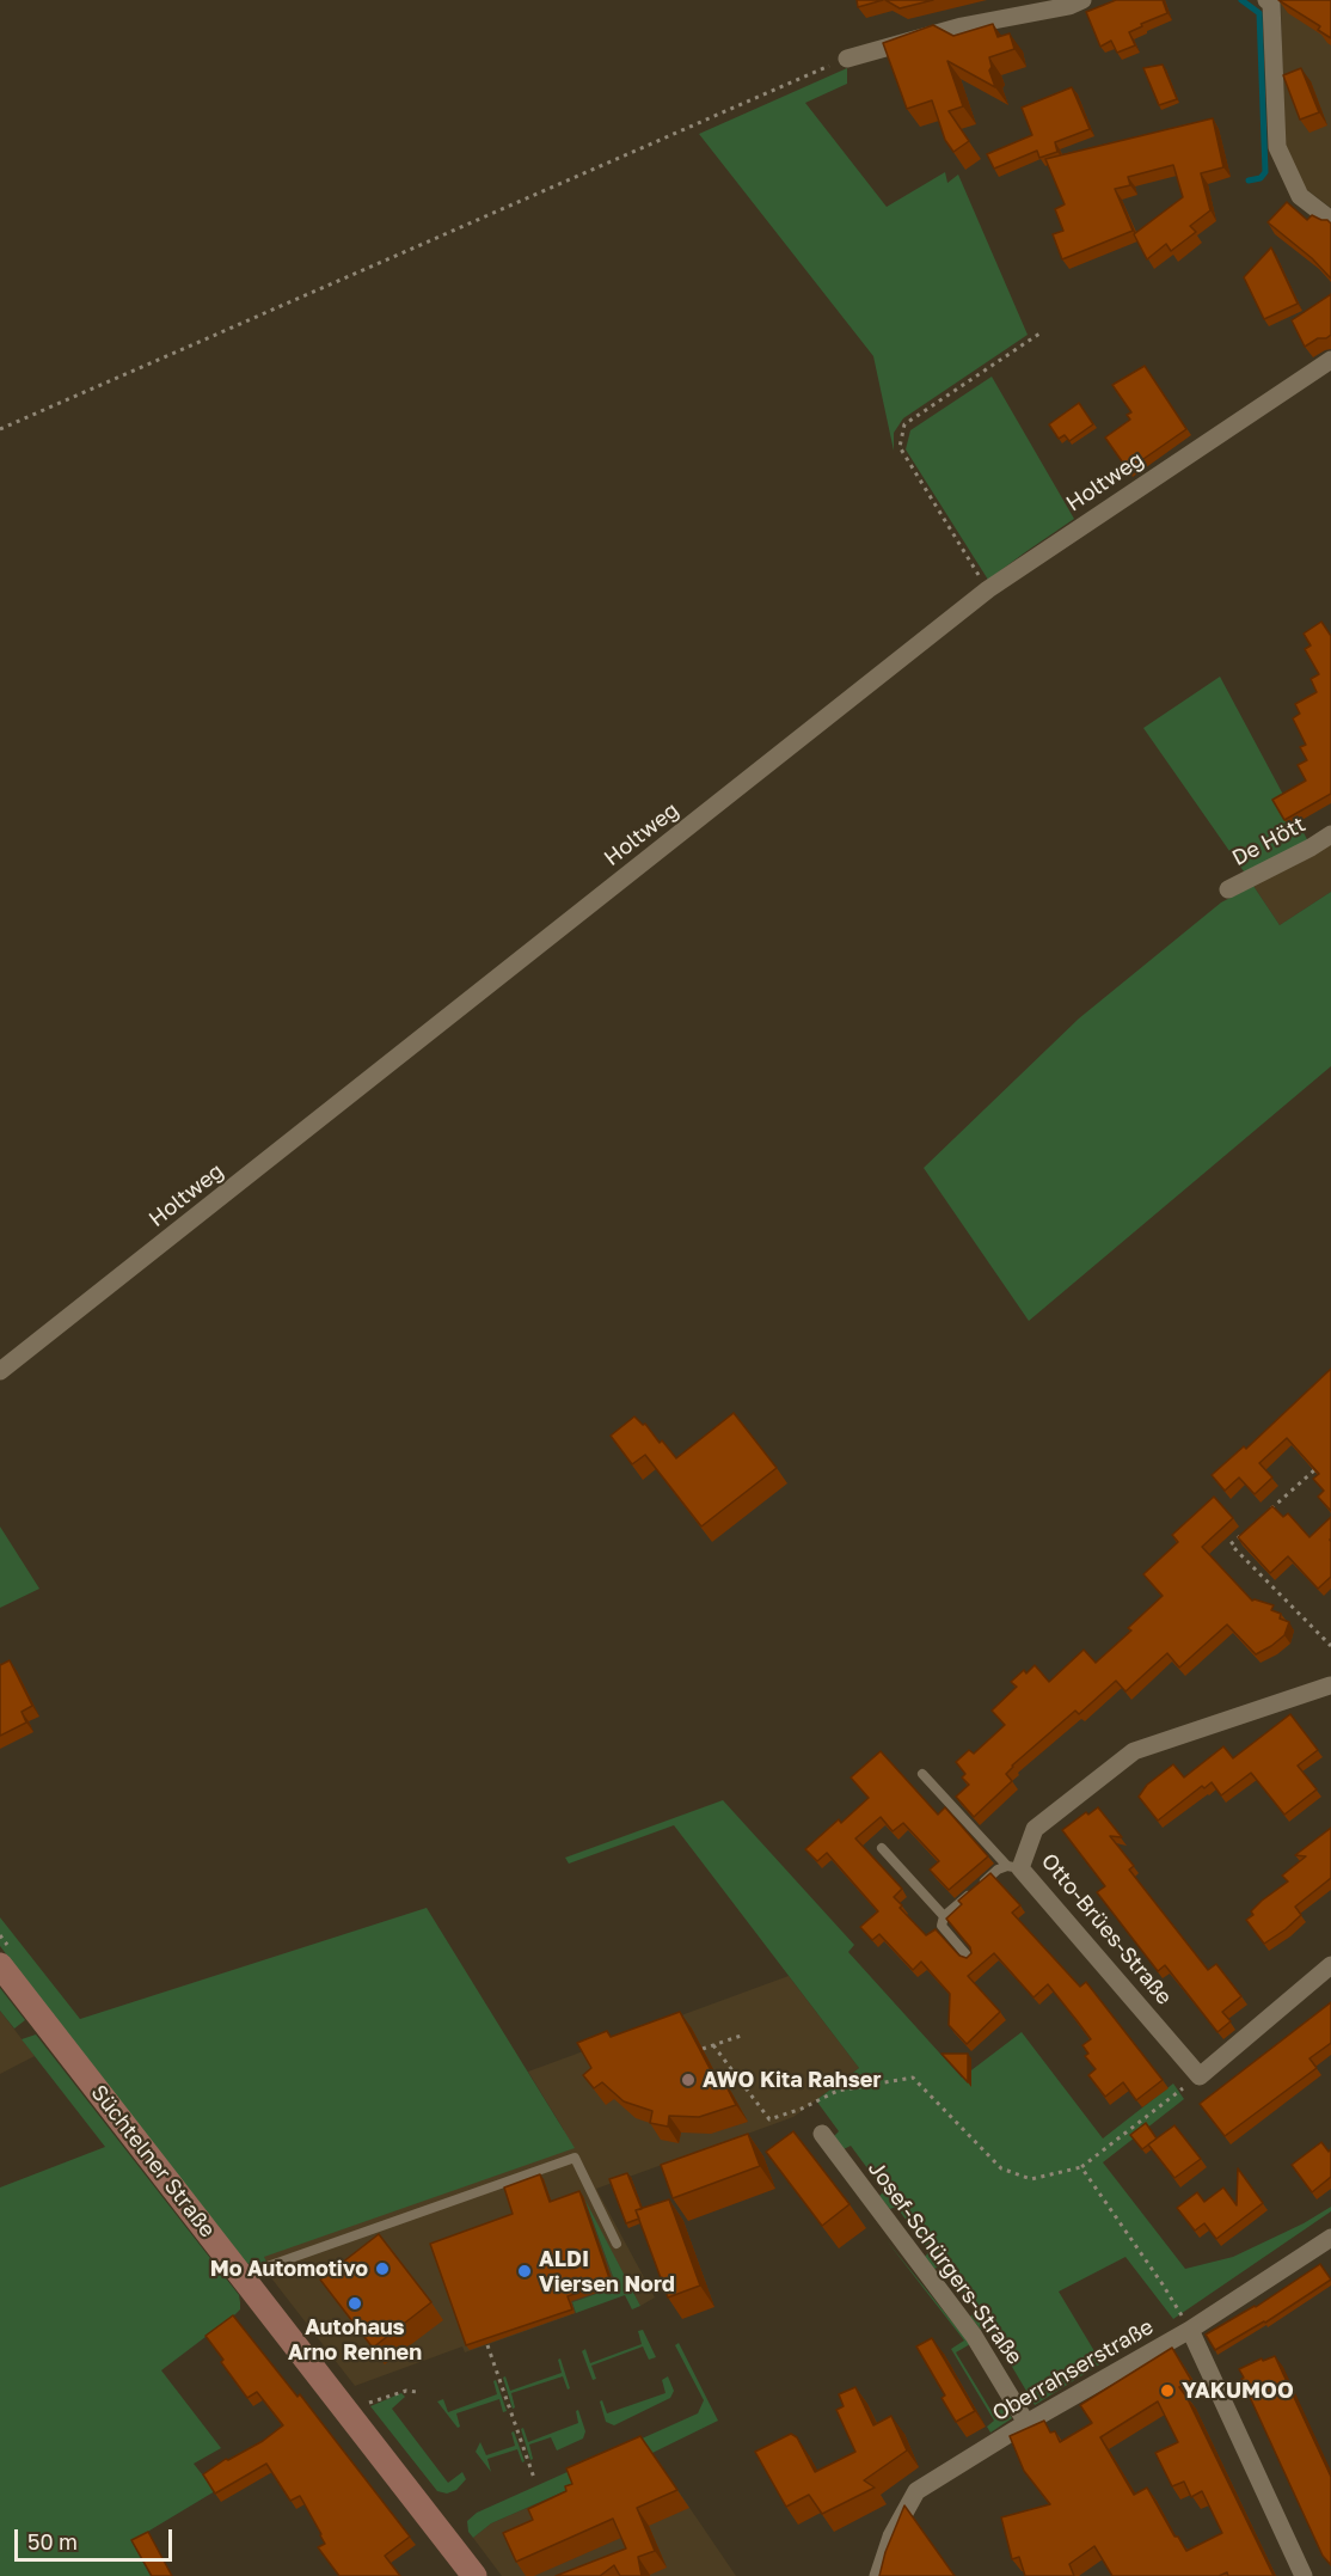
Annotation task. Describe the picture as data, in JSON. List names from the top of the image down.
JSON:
{
  "streets": {
    "main road": ["Süchtelner Straße"],
    "street": [
      "Holtweg",
      "De Hött",
      "Otto-Brües-Straße",
      "Josef-Schürgers-Straße",
      "Oberrahserstraße"
    ]
  },
  "crossings": [
    ["Josef-Schürgers-Straße", "Oberrahserstraße"]
  ],
  "places": [
    "AWO Kita Rahser",
    "Mo Automotivo",
    "ALDI Viersen Nord",
    "Autohaus Arno Rennen",
    "YAKUMOO"
  ],
  "scale_bar": "50 m"
}
